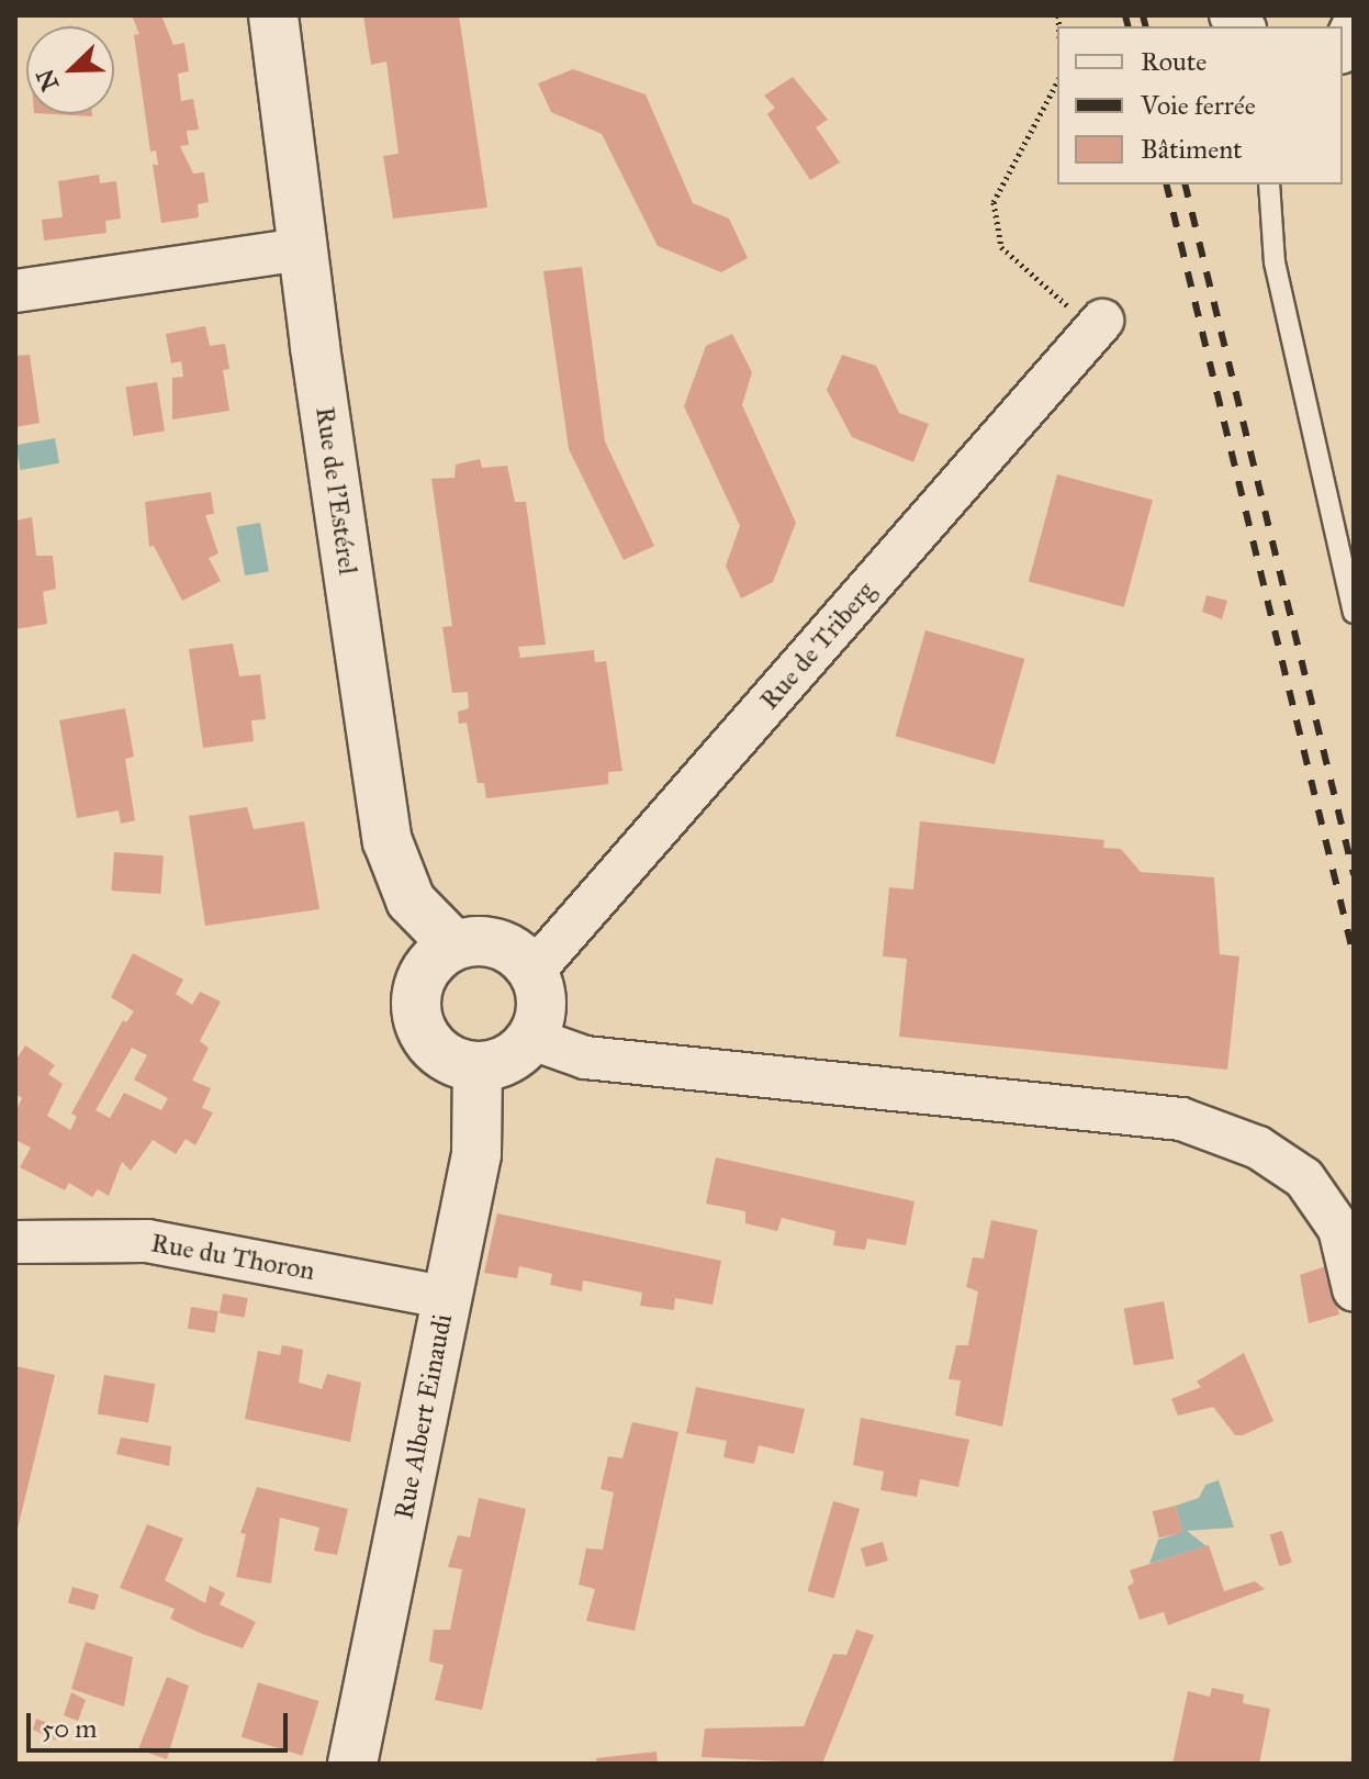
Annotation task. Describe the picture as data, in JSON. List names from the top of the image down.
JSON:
{
  "streets": {
    "street": [
      "Rue de l'Estérel",
      "Rue de Triberg",
      "Rue du Thoron",
      "Rue Albert Einaudi"
    ]
  },
  "crossings": [
    ["Rue de l'Estérel", "Rue de Triberg"],
    ["Rue de l'Estérel", "Rue Albert Einaudi"],
    ["Rue de Triberg", "Rue Albert Einaudi"],
    ["Rue du Thoron", "Rue Albert Einaudi"]
  ],
  "legend": ["Route", "Voie ferrée", "Bâtiment"],
  "scale_bar": "50 m",
  "north": "bottom left"
}
